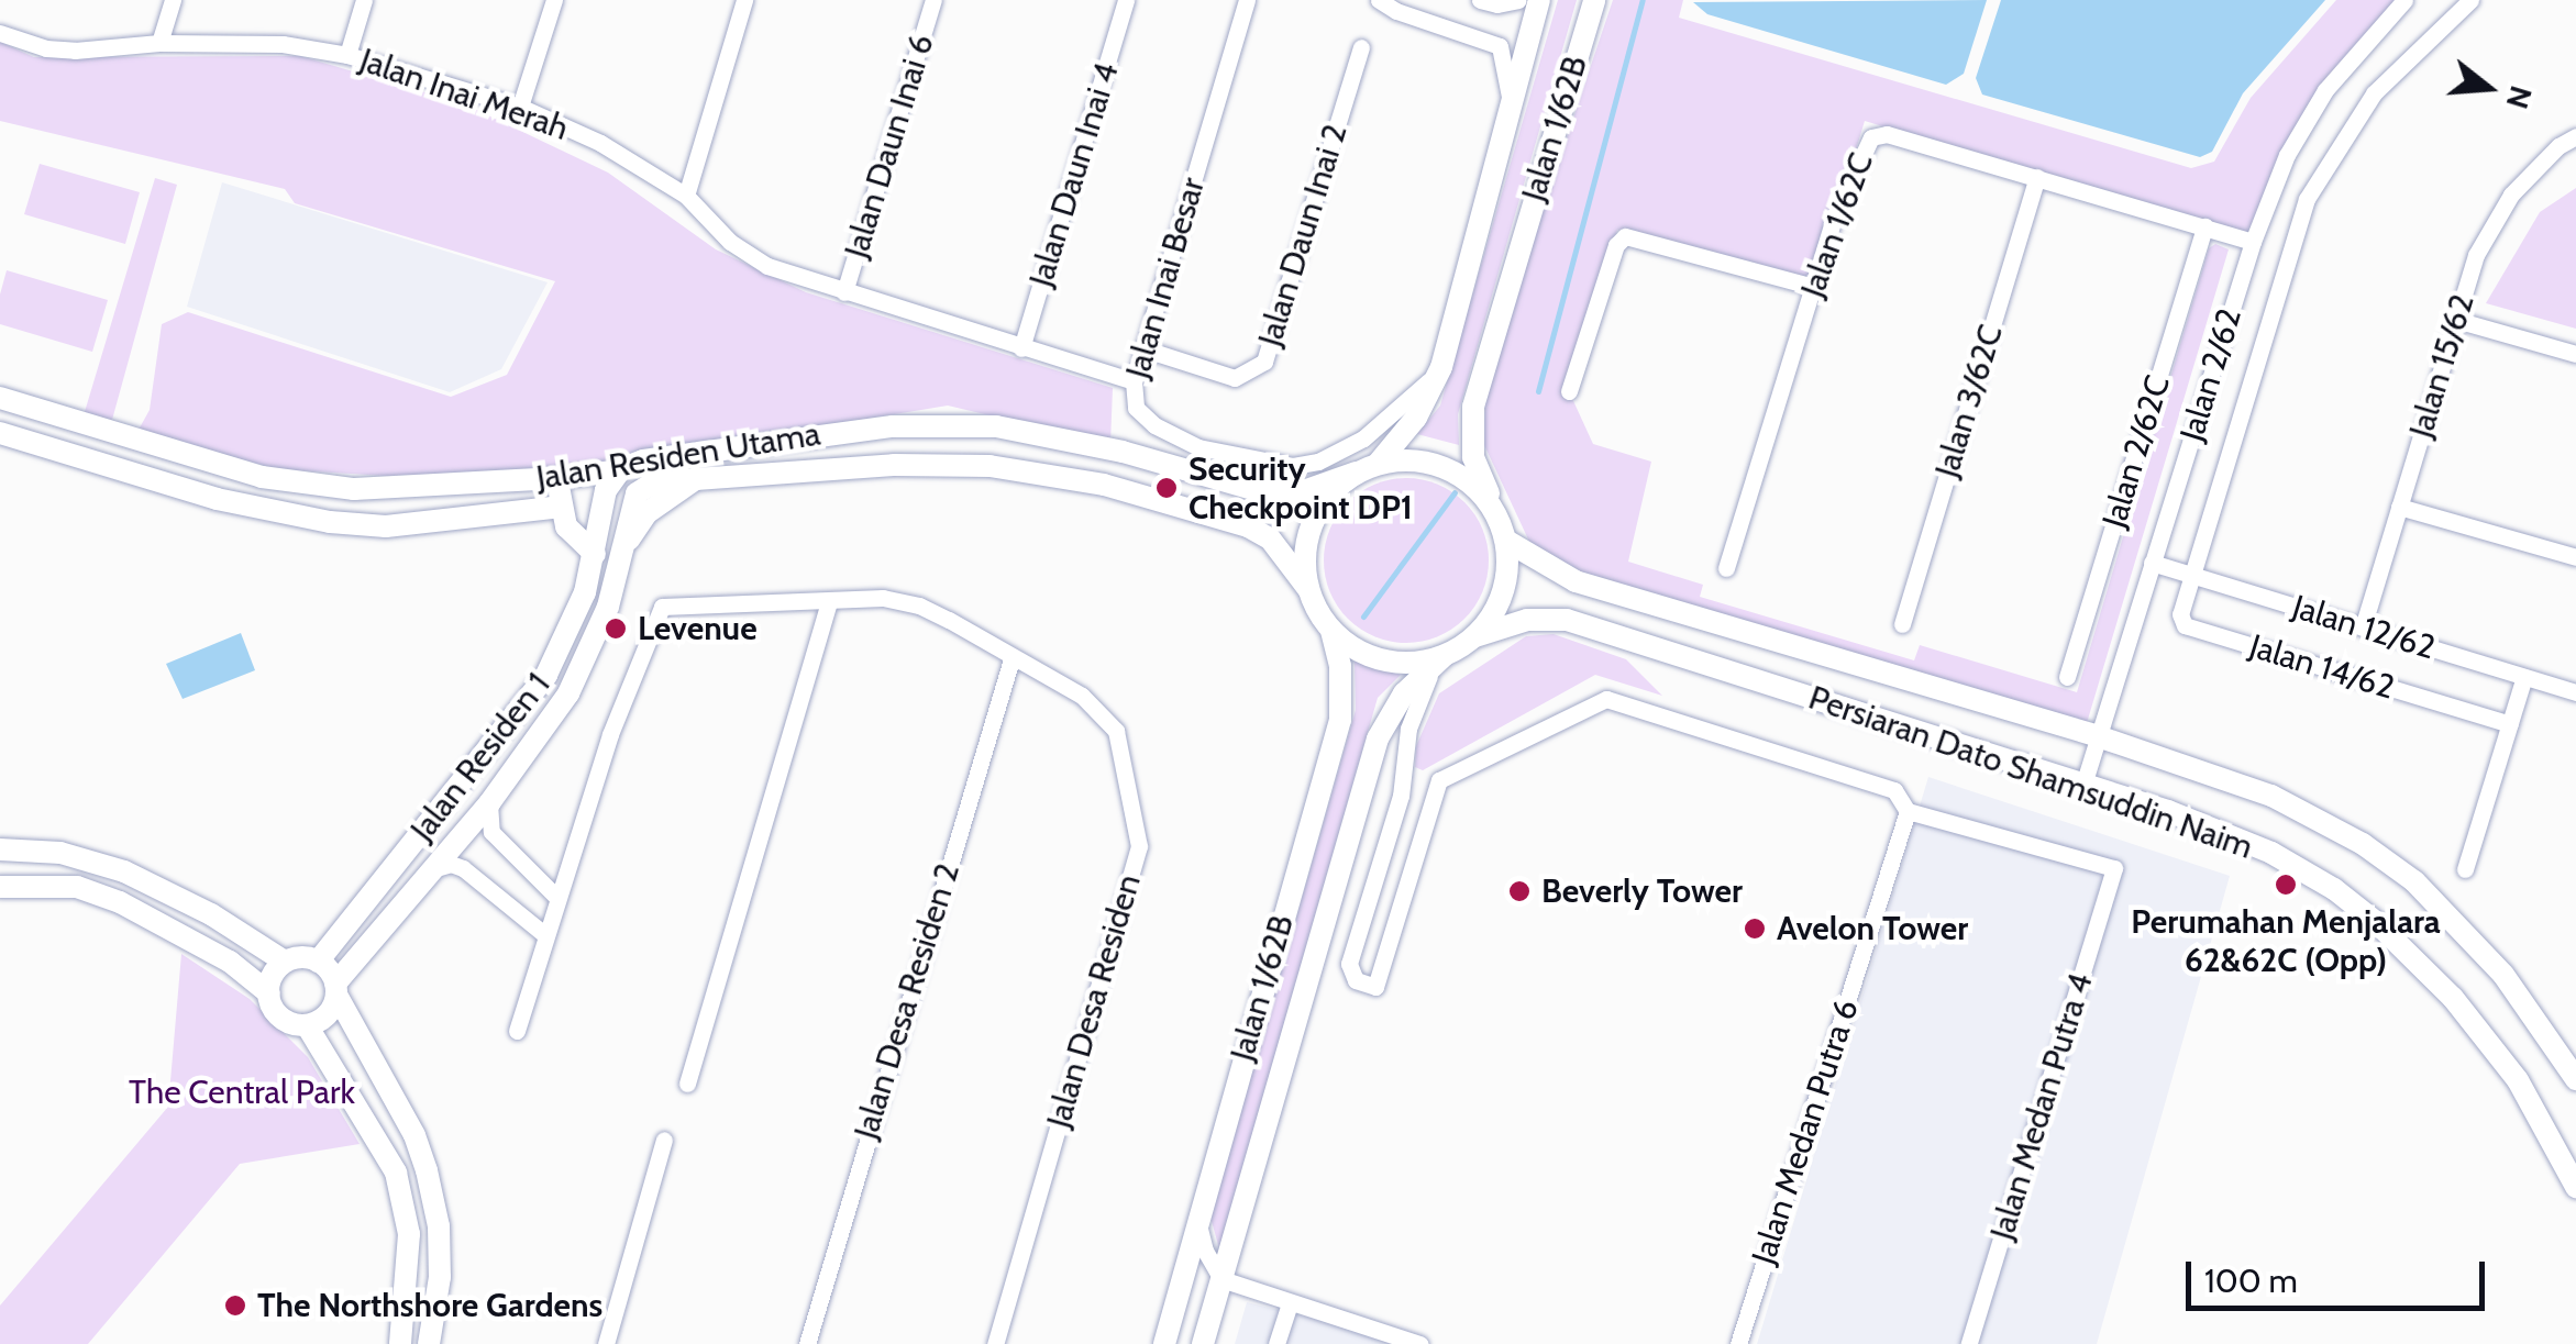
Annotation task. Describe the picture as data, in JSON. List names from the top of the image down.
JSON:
{
  "streets": {
    "main road": [
      "Jalan 1/62B",
      "Jalan Residen Utama",
      "Jalan Residen 1",
      "Persiaran Dato Shamsuddin Naim"
    ],
    "street": [
      "Jalan Inai Merah",
      "Jalan Daun Inai 6",
      "Jalan Daun Inai 4",
      "Jalan 1/62C",
      "Jalan Daun Inai 2",
      "Jalan Inai Besar",
      "Jalan 15/62",
      "Jalan 2/62",
      "Jalan 3/62C",
      "Jalan 2/62C",
      "Jalan 12/62",
      "Jalan 14/62",
      "Jalan Desa Residen 2",
      "Jalan Desa Residen",
      "Jalan Medan Putra 4",
      "Jalan Medan Putra 6"
    ]
  },
  "crossings": [
    ["Jalan Inai Merah", "Jalan Daun Inai 6"],
    ["Jalan Inai Merah", "Jalan Daun Inai 4"],
    ["Jalan Inai Merah", "Jalan Inai Besar"],
    ["Jalan 1/62B", "Jalan Inai Besar"],
    ["Jalan 1/62B", "Jalan Residen Utama"],
    ["Jalan 1/62B", "Persiaran Dato Shamsuddin Naim"],
    ["Jalan 1/62C", "Jalan 2/62"],
    ["Jalan 1/62C", "Jalan 3/62C"],
    ["Jalan 1/62C", "Jalan 2/62C"],
    ["Jalan Daun Inai 2", "Jalan Inai Besar"],
    ["Jalan 15/62", "Jalan 12/62"],
    ["Jalan 2/62", "Jalan 12/62"],
    ["Jalan 2/62", "Jalan 14/62"],
    ["Jalan 2/62", "Persiaran Dato Shamsuddin Naim"],
    ["Jalan Residen Utama", "Jalan Residen 1"],
    ["Jalan Residen Utama", "Persiaran Dato Shamsuddin Naim"],
    ["Jalan 12/62", "Jalan 14/62"],
    ["Jalan Desa Residen 2", "Jalan Desa Residen"],
    ["Jalan Medan Putra 4", "Jalan Medan Putra 6"]
  ],
  "parks": ["The Central Park"],
  "places": [
    "Security Checkpoint DP1",
    "Levenue",
    "Perumahan Menjalara 62&62C (Opp)",
    "Beverly Tower",
    "Avelon Tower",
    "The Northshore Gardens"
  ],
  "scale_bar": "100 m",
  "north": "right"
}
